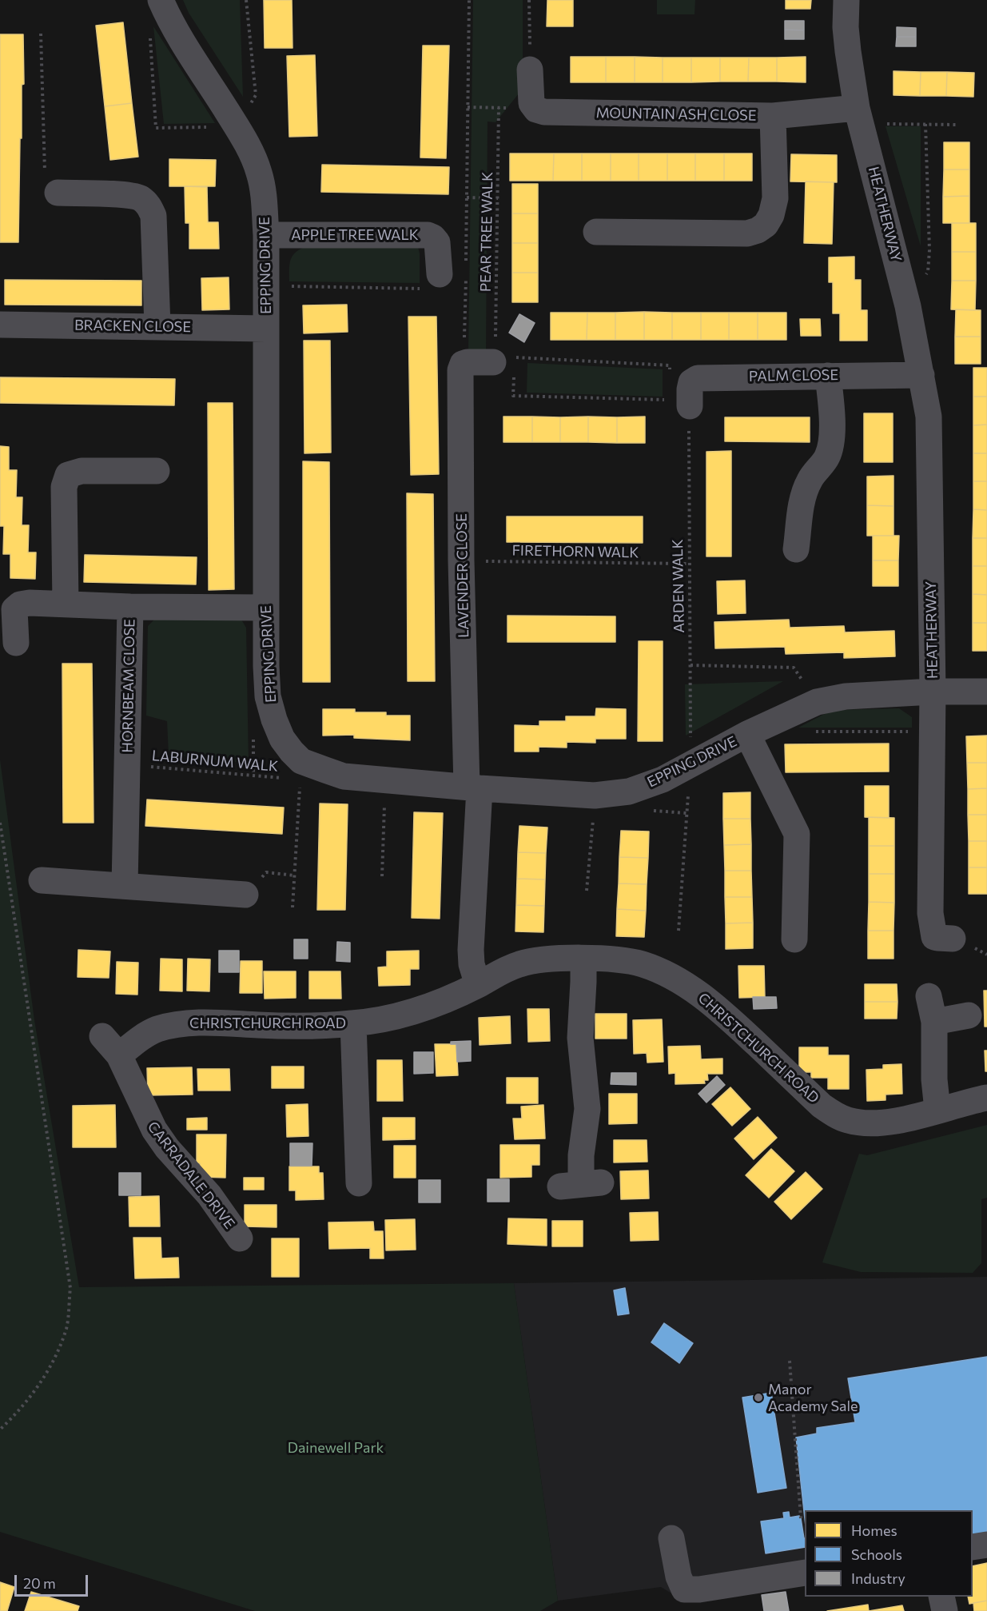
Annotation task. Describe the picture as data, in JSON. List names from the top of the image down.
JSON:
{
  "streets": {
    "street": [
      "MOUNTAIN ASH CLOSE",
      "HEATHERWAY",
      "APPLE TREE WALK",
      "EPPING DRIVE",
      "BRACKEN CLOSE",
      "PALM CLOSE",
      "LAVENDER CLOSE",
      "HORNBEAM CLOSE",
      "CHRISTCHURCH ROAD",
      "CARRADALE DRIVE"
    ],
    "path": [
      "PEAR TREE WALK",
      "FIRETHORN WALK",
      "ARDEN WALK",
      "LABURNUM WALK"
    ]
  },
  "crossings": [
    ["MOUNTAIN ASH CLOSE", "HEATHERWAY"],
    ["HEATHERWAY", "EPPING DRIVE"],
    ["HEATHERWAY", "PALM CLOSE"],
    ["APPLE TREE WALK", "EPPING DRIVE"],
    ["EPPING DRIVE", "BRACKEN CLOSE"],
    ["EPPING DRIVE", "LAVENDER CLOSE"],
    ["EPPING DRIVE", "ARDEN WALK"],
    ["EPPING DRIVE", "HORNBEAM CLOSE"],
    ["EPPING DRIVE", "LABURNUM WALK"],
    ["PALM CLOSE", "ARDEN WALK"],
    ["FIRETHORN WALK", "LAVENDER CLOSE"],
    ["FIRETHORN WALK", "ARDEN WALK"],
    ["LAVENDER CLOSE", "CHRISTCHURCH ROAD"],
    ["HORNBEAM CLOSE", "LABURNUM WALK"],
    ["CHRISTCHURCH ROAD", "CARRADALE DRIVE"]
  ],
  "parks": ["Dainewell Park"],
  "places": ["Manor Academy Sale"],
  "legend": ["Homes", "Schools", "Industry"],
  "scale_bar": "20 m"
}
